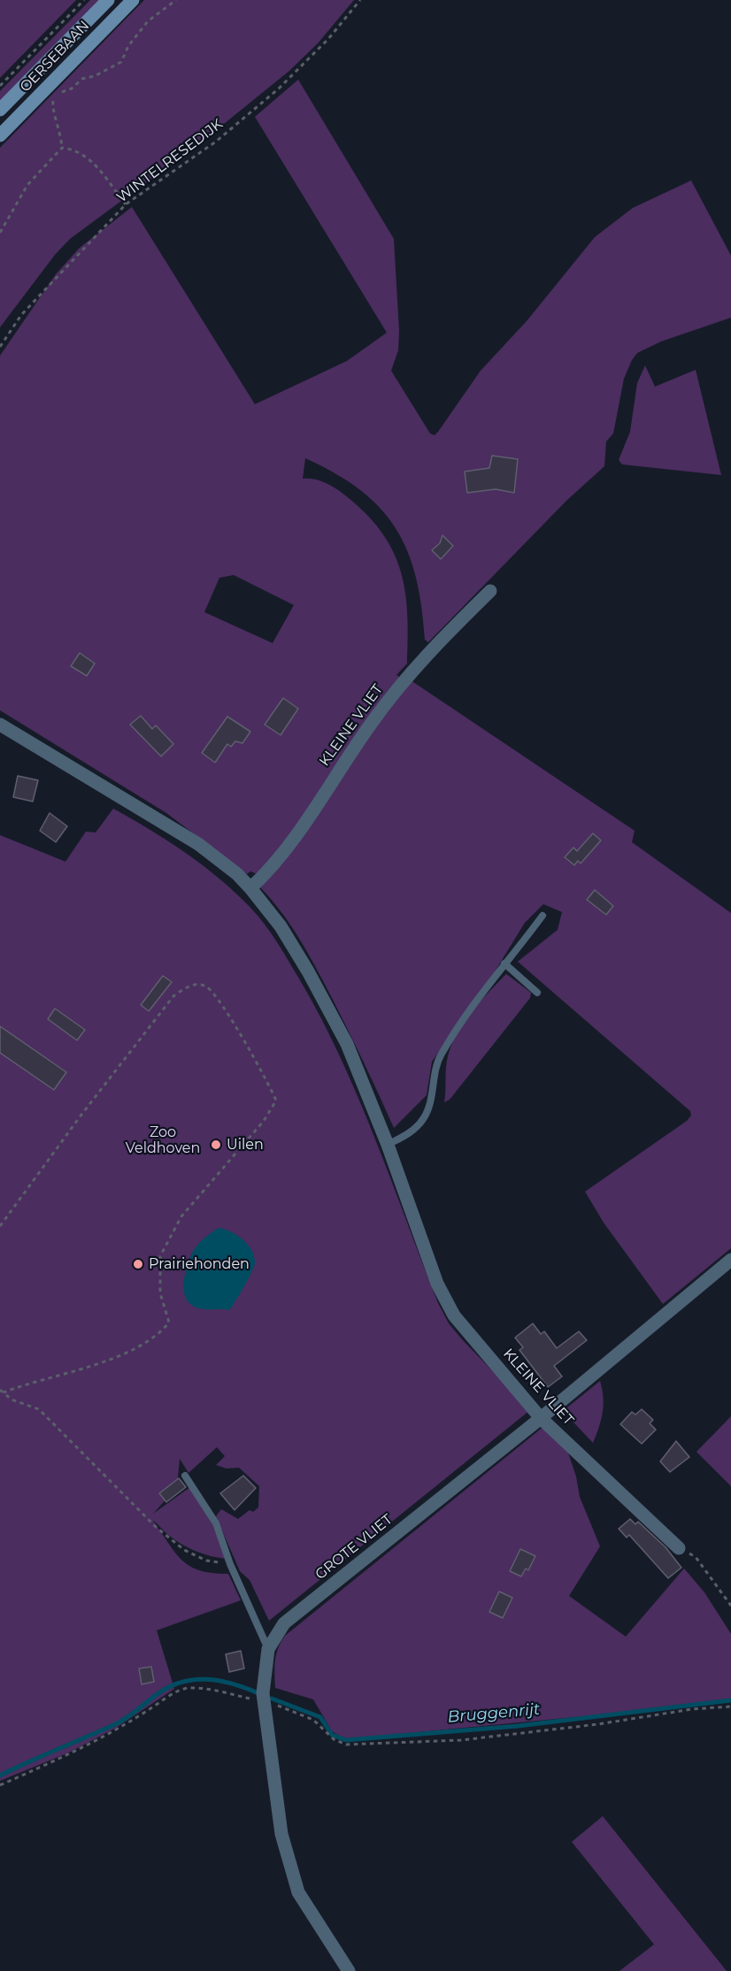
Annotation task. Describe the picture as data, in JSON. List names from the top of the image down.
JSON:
{
  "streets": {
    "main road": ["OERSEBAAN"],
    "street": ["KLEINE VLIET", "GROTE VLIET"],
    "path": ["WINTELRESEDIJK"]
  },
  "crossings": [
    ["KLEINE VLIET", "GROTE VLIET"]
  ],
  "water": ["Bruggenrijt"],
  "parks": ["Zoo Veldhoven"],
  "places": ["Uilen", "Prairiehonden"]
}
